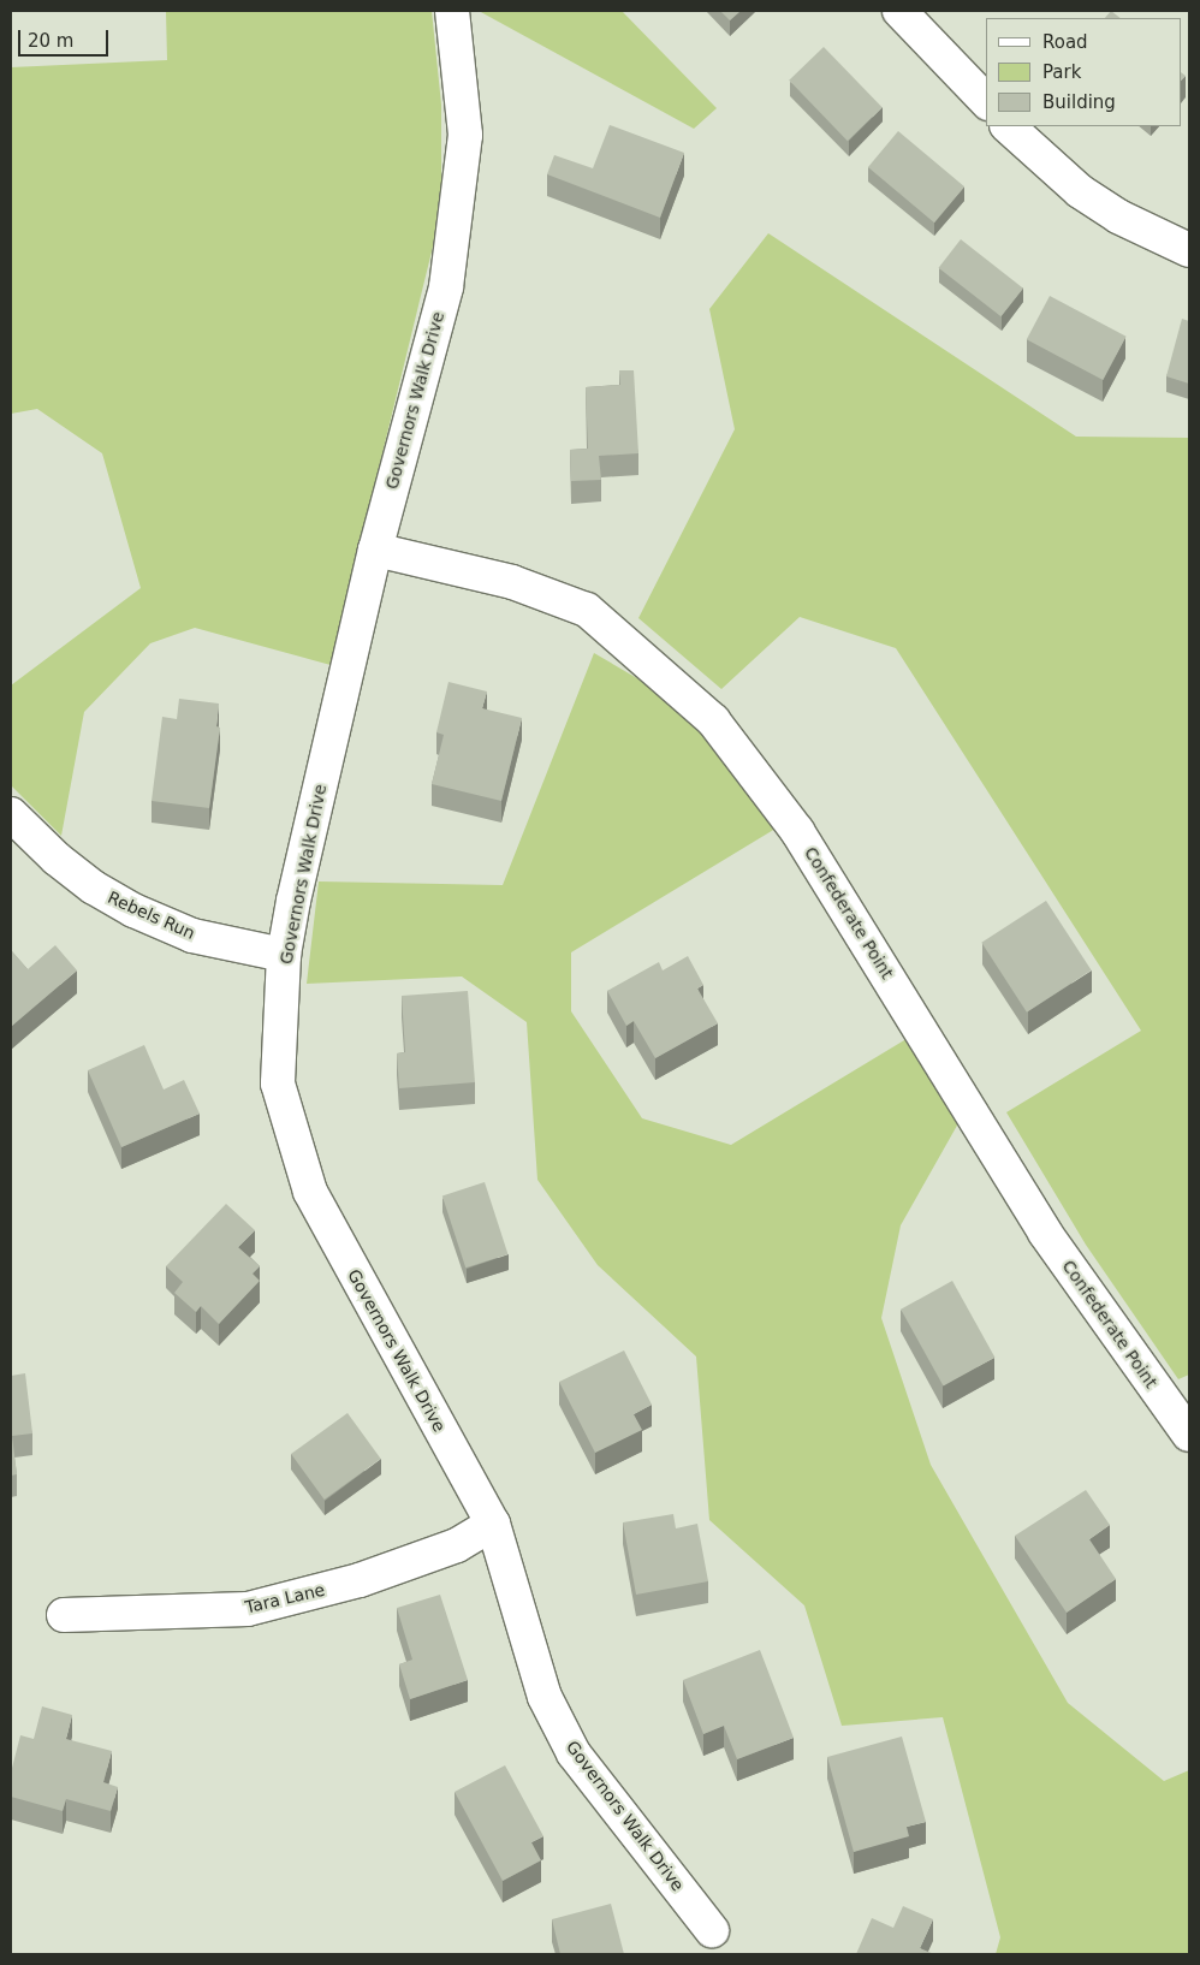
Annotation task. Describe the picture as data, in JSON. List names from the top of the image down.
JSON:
{
  "streets": {
    "street": [
      "Governors Walk Drive",
      "Confederate Point",
      "Rebels Run",
      "Tara Lane"
    ]
  },
  "crossings": [
    ["Governors Walk Drive", "Confederate Point"],
    ["Governors Walk Drive", "Rebels Run"],
    ["Governors Walk Drive", "Tara Lane"]
  ],
  "legend": ["Road", "Park", "Building"],
  "scale_bar": "20 m"
}
